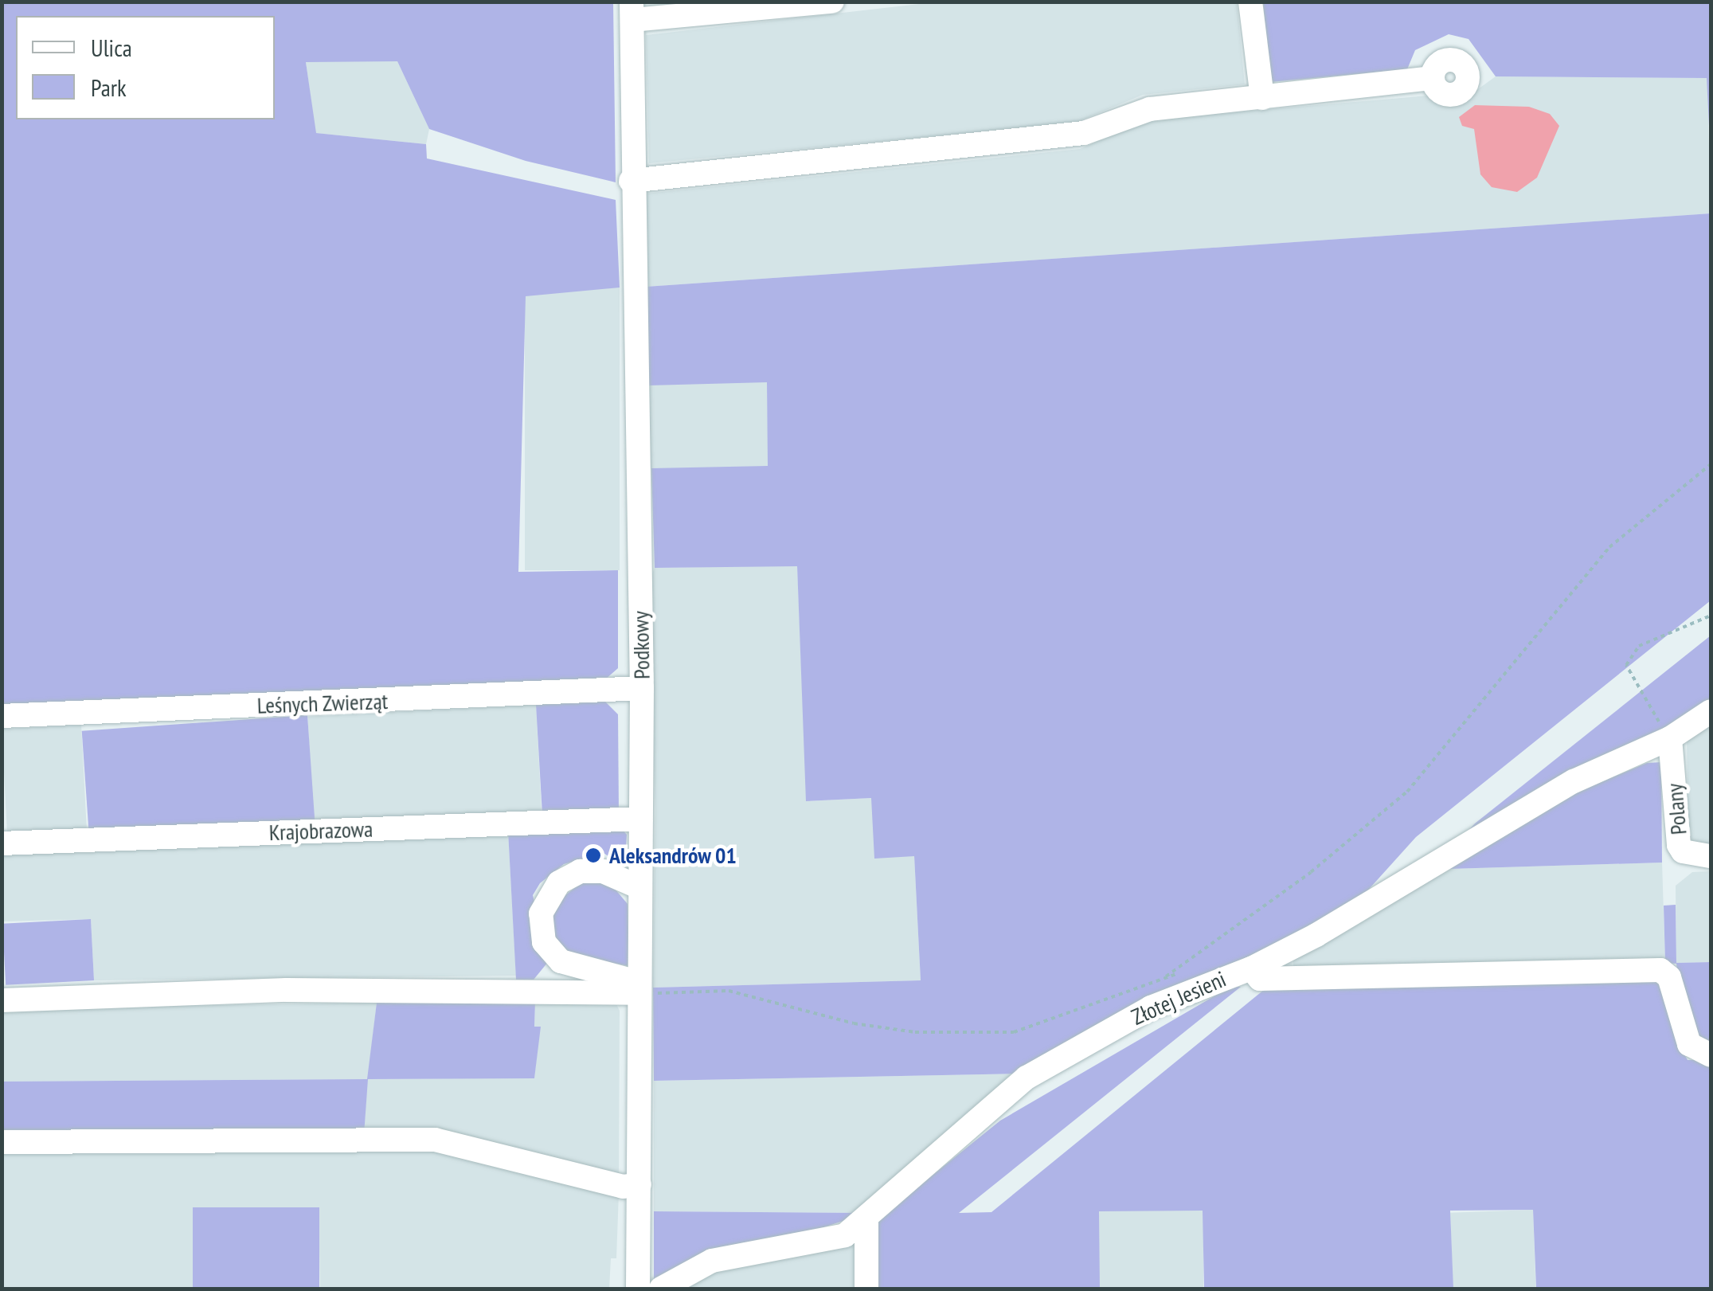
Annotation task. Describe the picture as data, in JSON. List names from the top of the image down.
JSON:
{
  "streets": {
    "street": [
      "Podkowy",
      "Leśnych Zwierząt",
      "Polany",
      "Krajobrazowa",
      "Złotej Jesieni"
    ]
  },
  "crossings": [
    ["Podkowy", "Leśnych Zwierząt"],
    ["Podkowy", "Krajobrazowa"],
    ["Polany", "Złotej Jesieni"]
  ],
  "places": ["Aleksandrów 01"],
  "legend": ["Ulica", "Park"]
}
